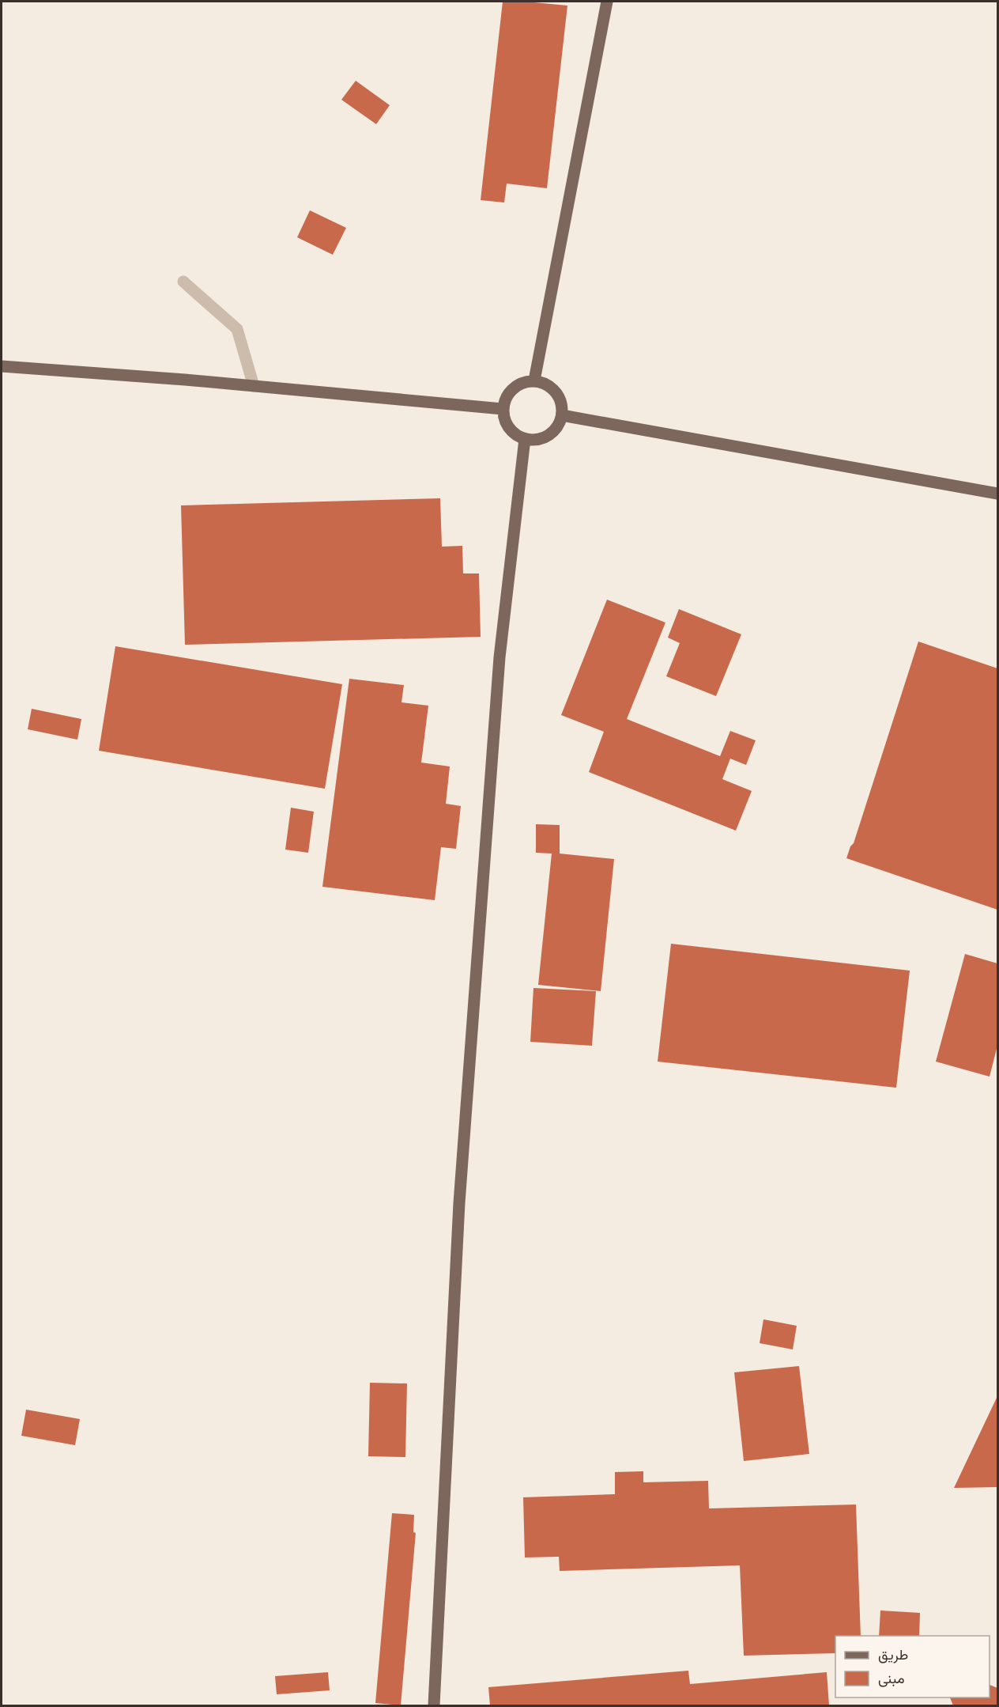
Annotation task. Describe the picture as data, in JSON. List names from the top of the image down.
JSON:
{
  "legend": ["طريق", "مبنى"]
}
